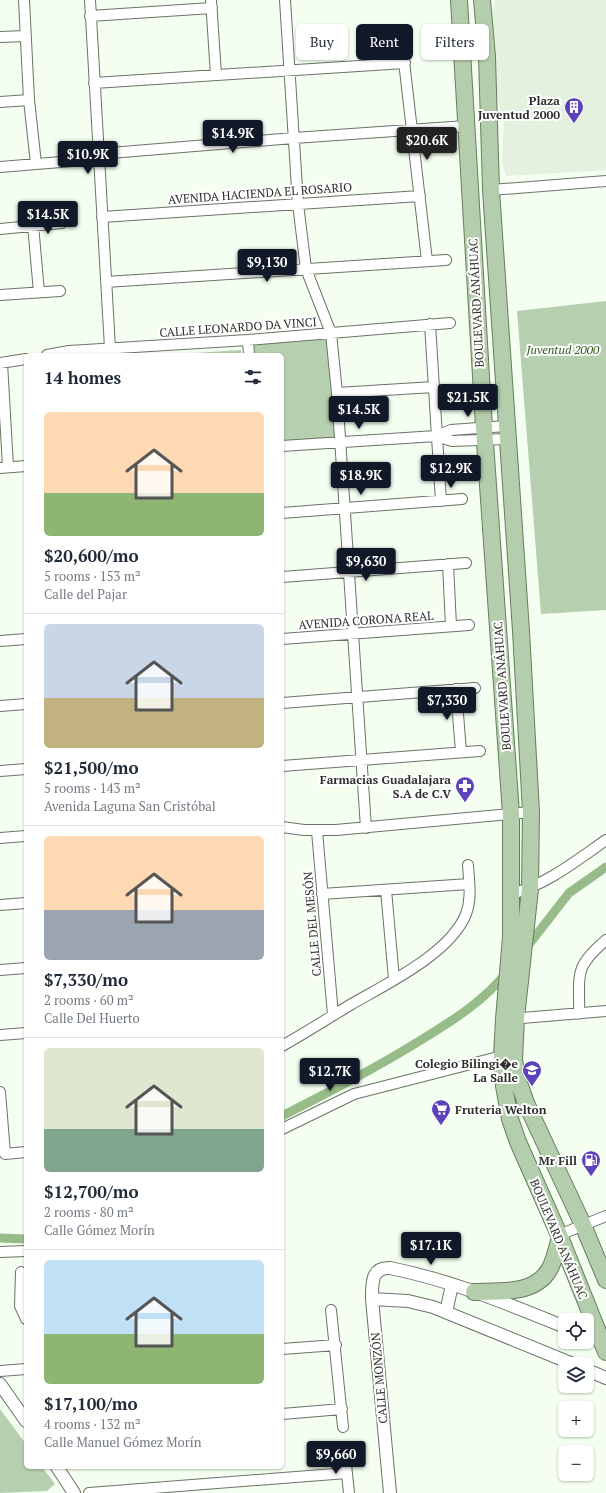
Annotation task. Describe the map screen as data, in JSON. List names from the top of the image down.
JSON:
{
  "streets": {
    "main road": ["BOULEVARD ANÁHUAC"],
    "street": [
      "AVENIDA HACIENDA EL ROSARIO",
      "CALLE LEONARDO DA VINCI",
      "AVENIDA CORONA REAL",
      "CALLE DEL MESÓN",
      "CALLE MONZÓN"
    ]
  },
  "parks": ["Juventud 2000"],
  "places": {
    "building": ["Plaza Juventud 2000"],
    "pharmacy": ["Farmacias Guadalajara S.A de C.V"],
    "school or university": ["Colegio Bilingi�e La Salle"],
    "supermarket": ["Fruteria Welton"],
    "fuel station": ["Mr Fill"]
  },
  "page": {
    "chip": ["Buy", "Rent", "Filters"],
    "price": [
      "$14.9K",
      "$20.6K",
      "$10.9K",
      "$14.5K",
      "$9,130",
      "$21.5K",
      "$14.5K",
      "$12.9K",
      "$18.9K",
      "$9,630",
      "$7,330",
      "$12.7K",
      "$17.1K",
      "$9,660"
    ],
    "heading": "14 homes",
    "list": [
      {
        "name": "$20,600/mo",
        "note": "5 rooms · 153 m² · Calle del Pajar"
      },
      {
        "name": "$21,500/mo",
        "note": "5 rooms · 143 m² · Avenida Laguna San Cristóbal"
      },
      {
        "name": "$7,330/mo",
        "note": "2 rooms · 60 m² · Calle Del Huerto"
      },
      {
        "name": "$12,700/mo",
        "note": "2 rooms · 80 m² · Calle Gómez Morín"
      },
      {
        "name": "$17,100/mo",
        "note": "4 rooms · 132 m² · Calle Manuel Gómez Morín"
      }
    ],
    "map_buttons": ["+", "−"]
  }
}
